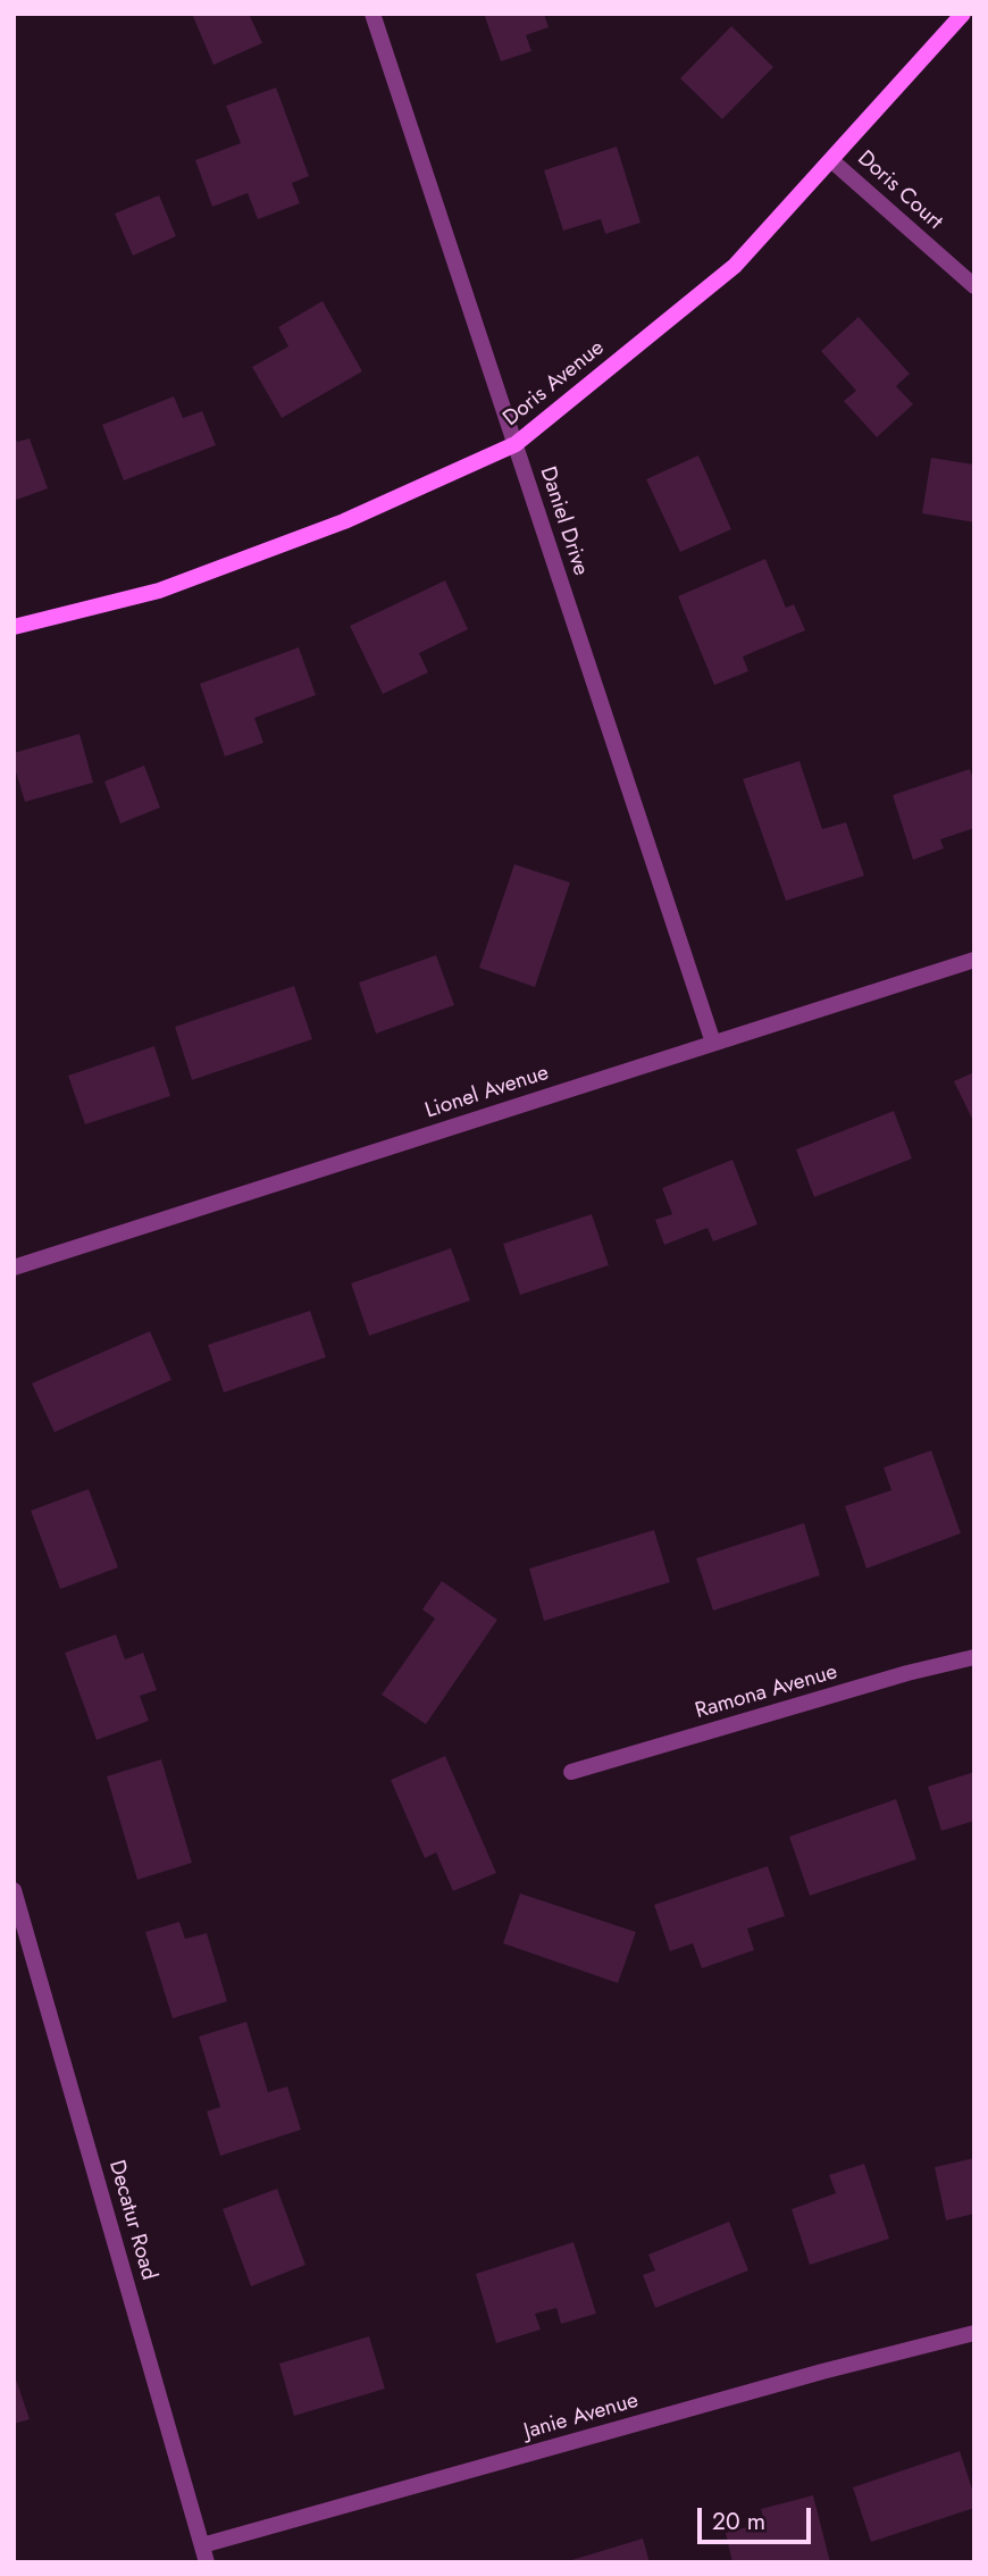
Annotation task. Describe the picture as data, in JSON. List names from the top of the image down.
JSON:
{
  "streets": {
    "street": [
      "Doris Court",
      "Doris Avenue",
      "Daniel Drive",
      "Lionel Avenue",
      "Ramona Avenue",
      "Decatur Road",
      "Janie Avenue"
    ]
  },
  "crossings": [
    ["Doris Court", "Doris Avenue"],
    ["Doris Avenue", "Daniel Drive"],
    ["Daniel Drive", "Lionel Avenue"],
    ["Decatur Road", "Janie Avenue"]
  ],
  "scale_bar": "20 m"
}
